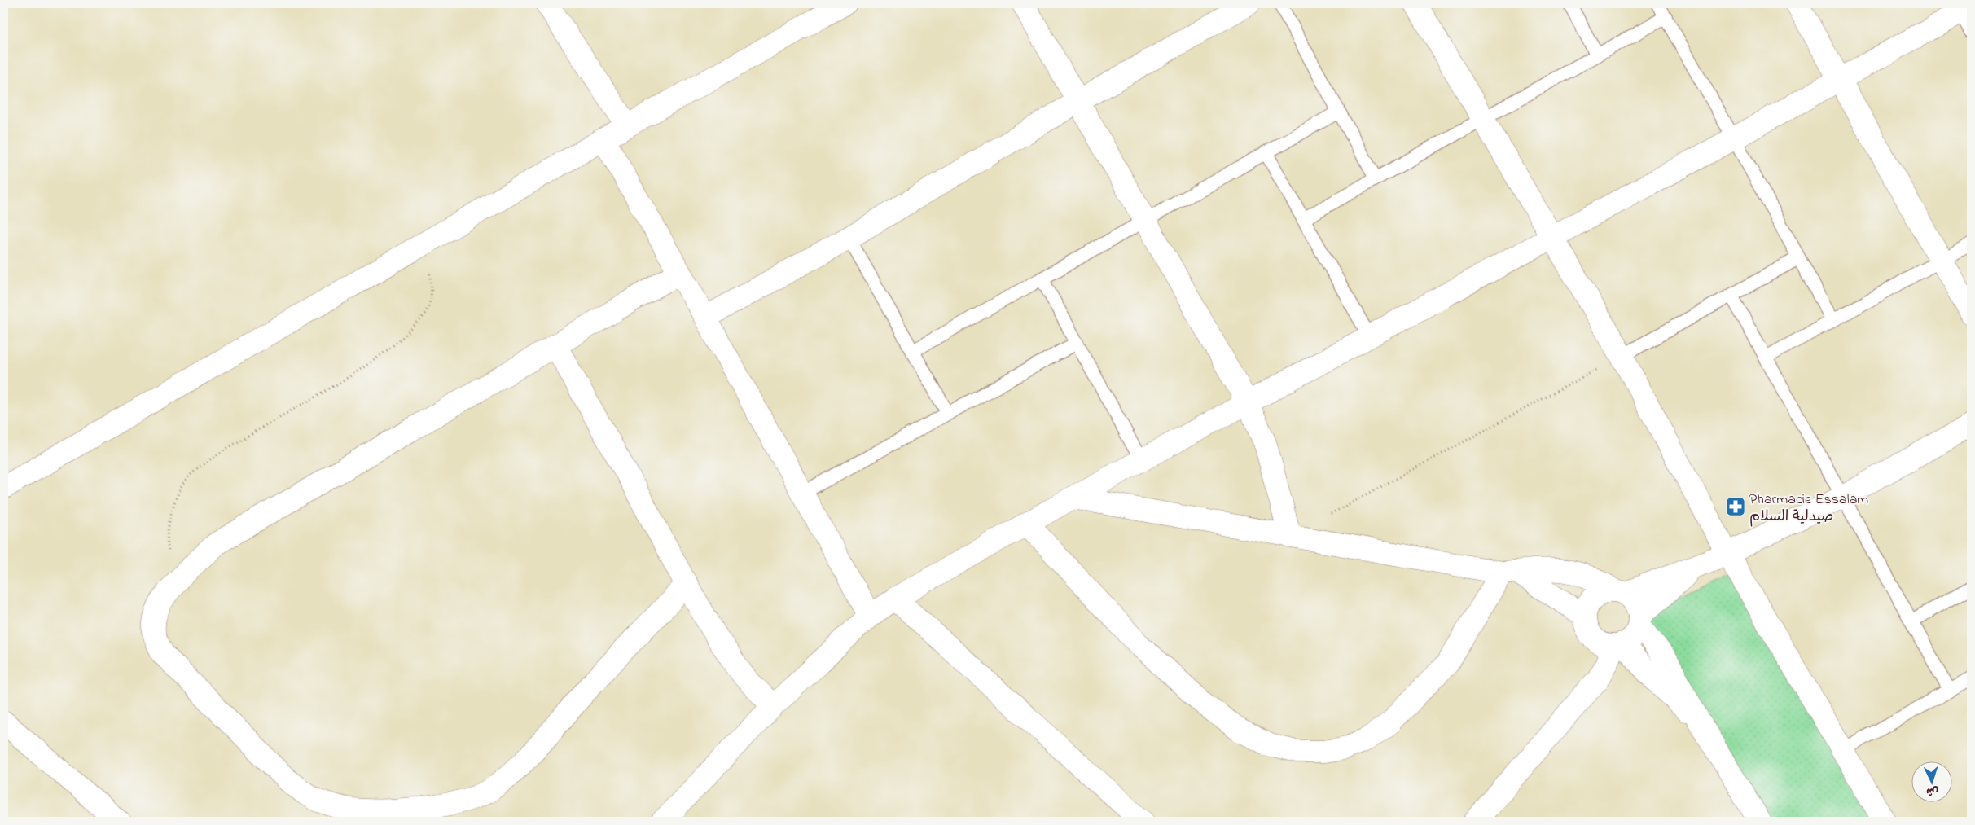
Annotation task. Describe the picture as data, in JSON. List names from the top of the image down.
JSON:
{
  "places": {
    "pharmacy": ["Pharmacie Essalam صيدلية السلام"]
  },
  "north": "bottom"
}
